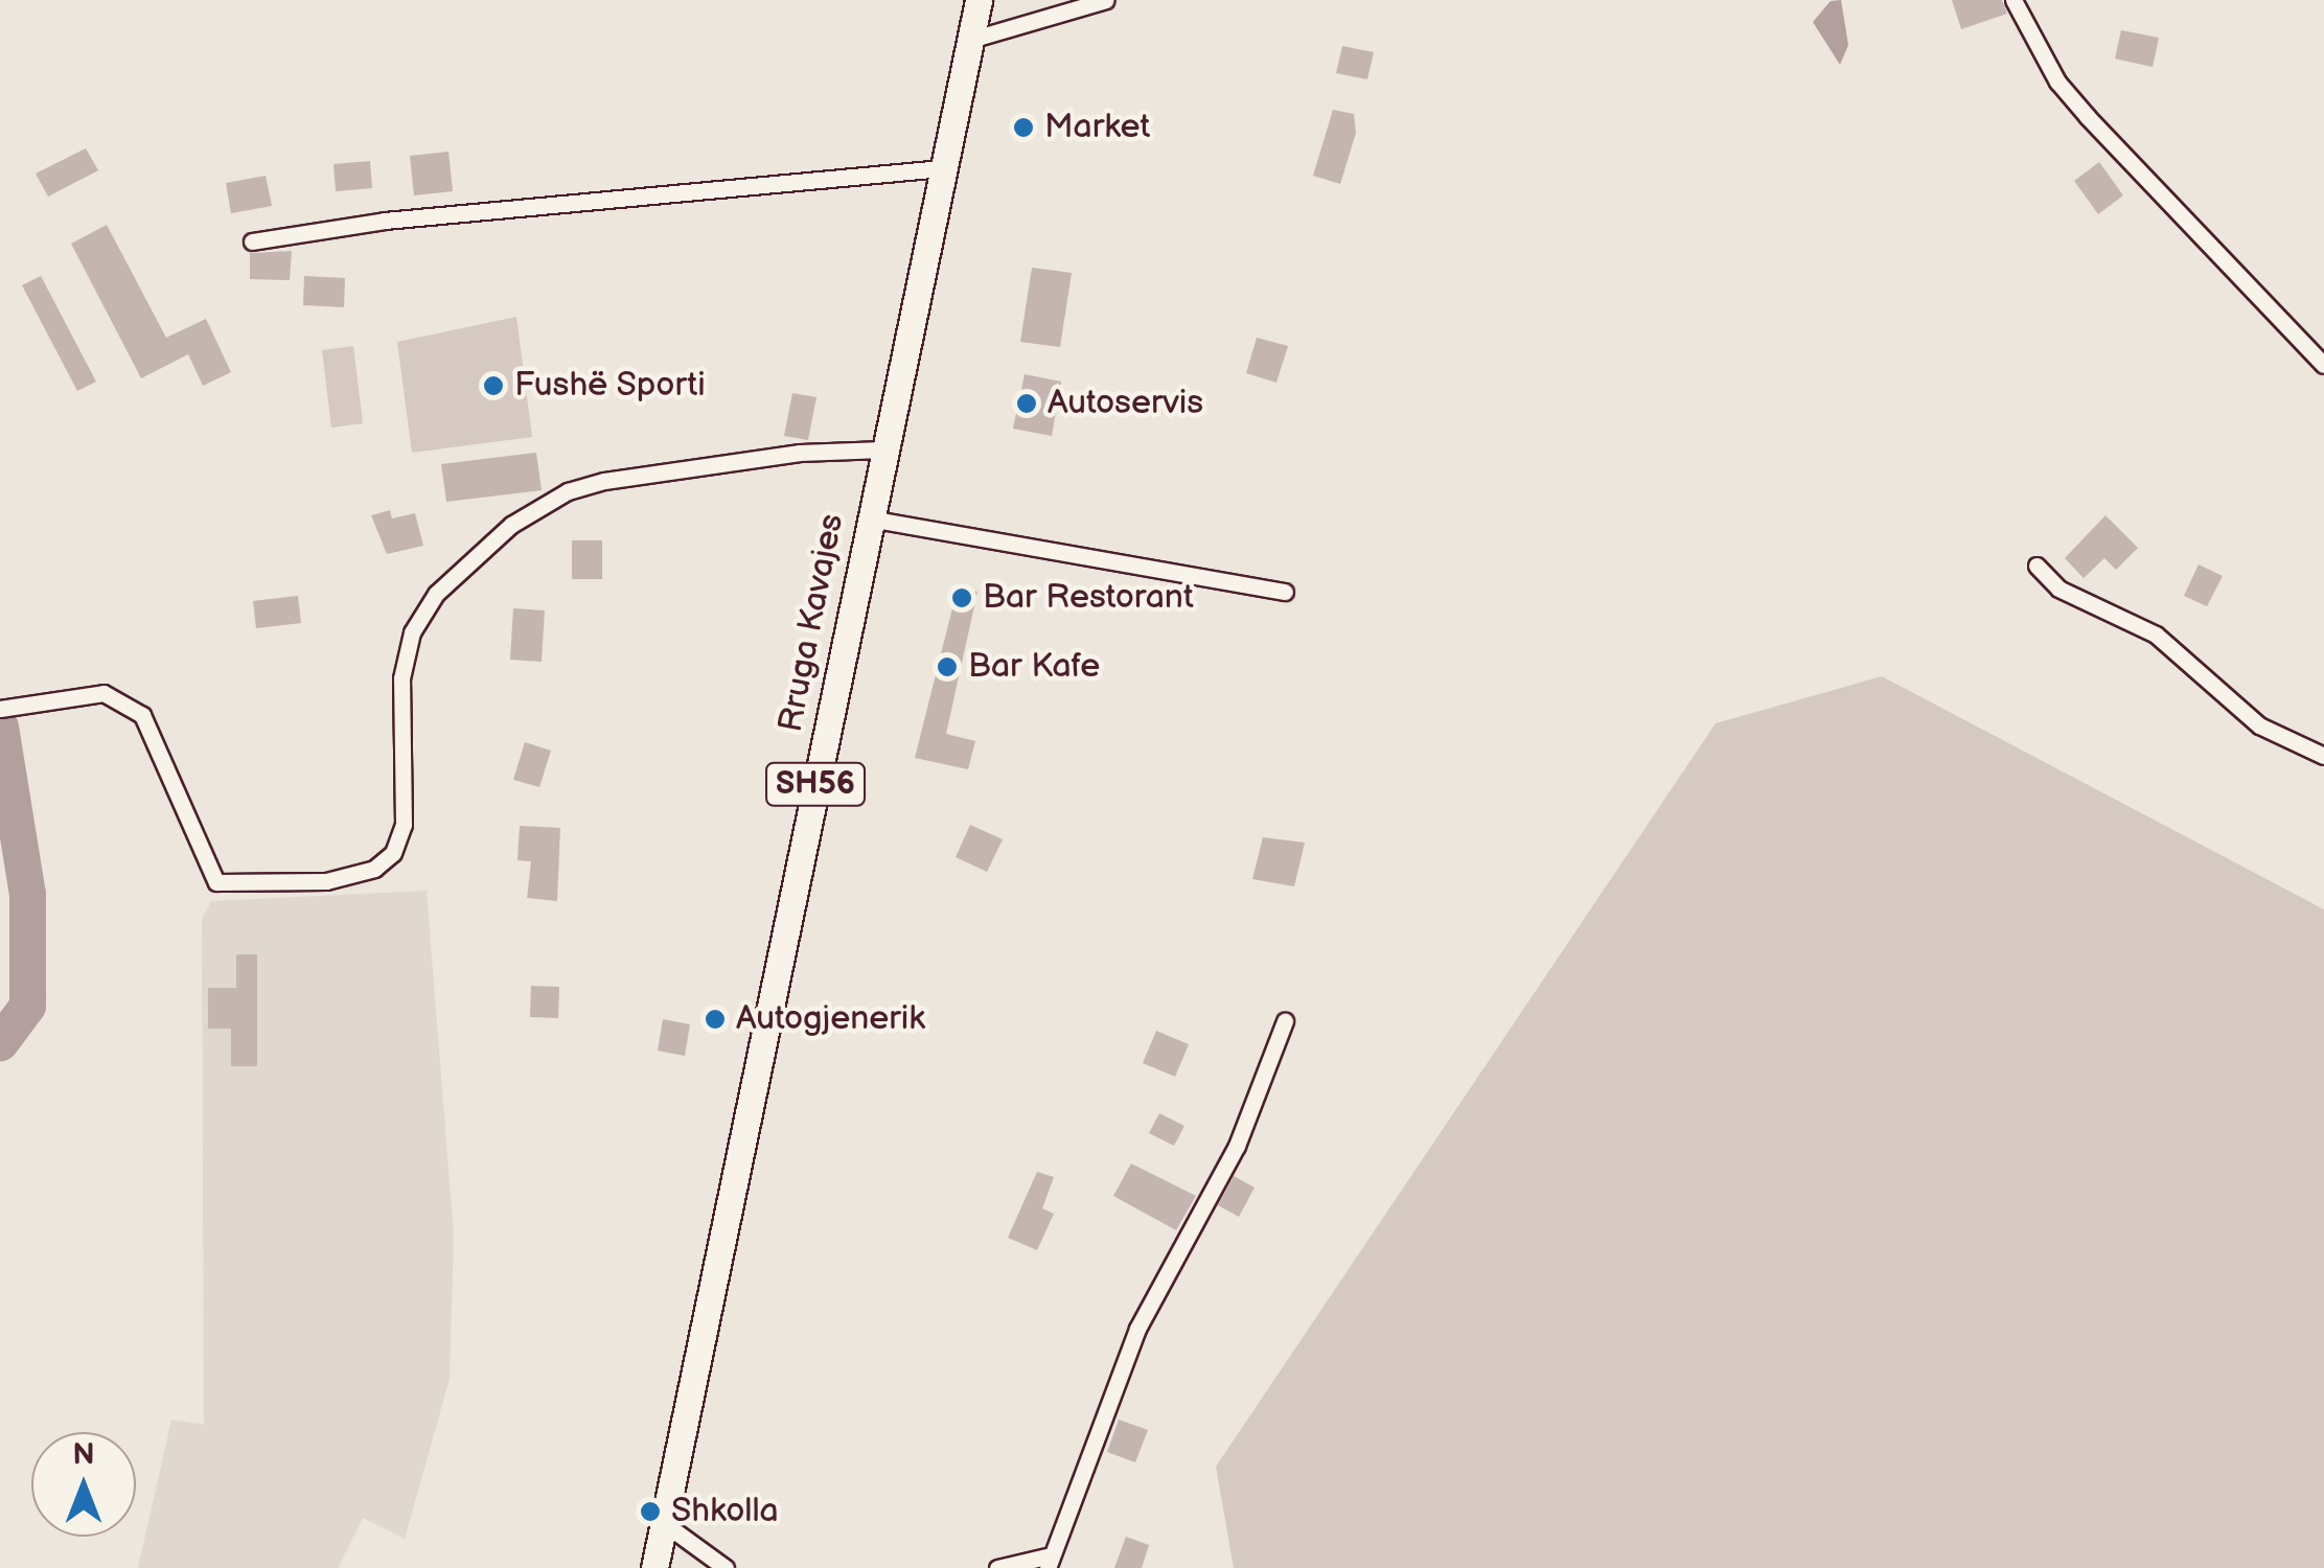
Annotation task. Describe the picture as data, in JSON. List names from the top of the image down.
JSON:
{
  "streets": {
    "main road": ["Rruga Kavajes", "SH56"]
  },
  "places": [
    "Market",
    "Fushë Sporti",
    "Autoservis",
    "Bar Restorant",
    "Bar Kafe",
    "Autogjenerik",
    "Shkolla"
  ],
  "north": "top"
}
